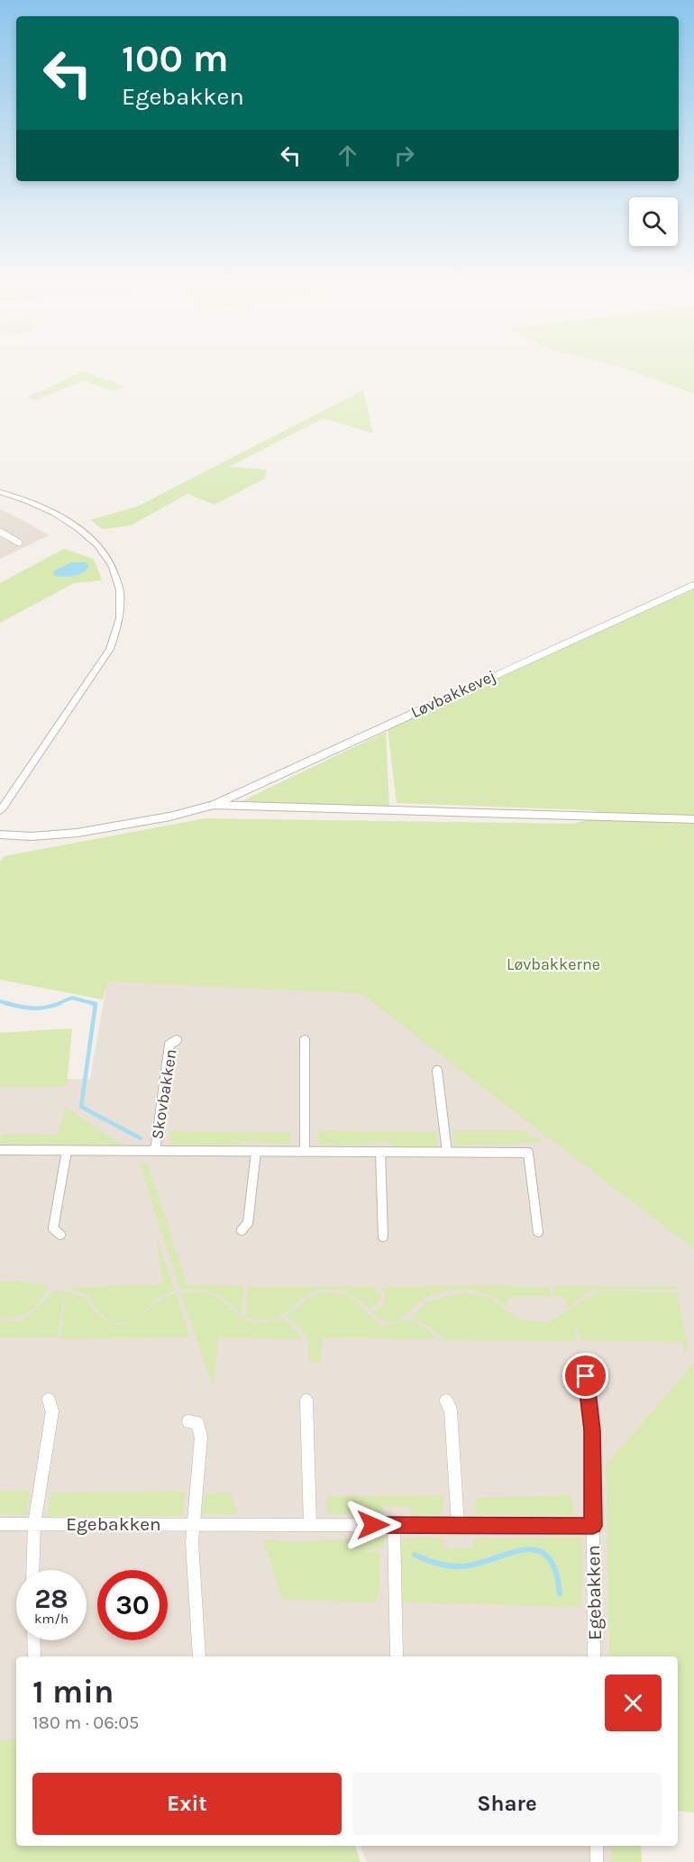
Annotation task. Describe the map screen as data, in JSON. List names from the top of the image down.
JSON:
{
  "streets": {
    "street": ["Løvbakkevej", "Skovbakken", "Egebakken"]
  },
  "parks": ["Løvbakkerne"],
  "page": {
    "turn": ["100 m", "Egebakken"],
    "speed": "28 km/h",
    "limit": "30",
    "heading": ["1 min", "180 m · 06:05"],
    "buttons": ["Exit", "Share"]
  }
}
